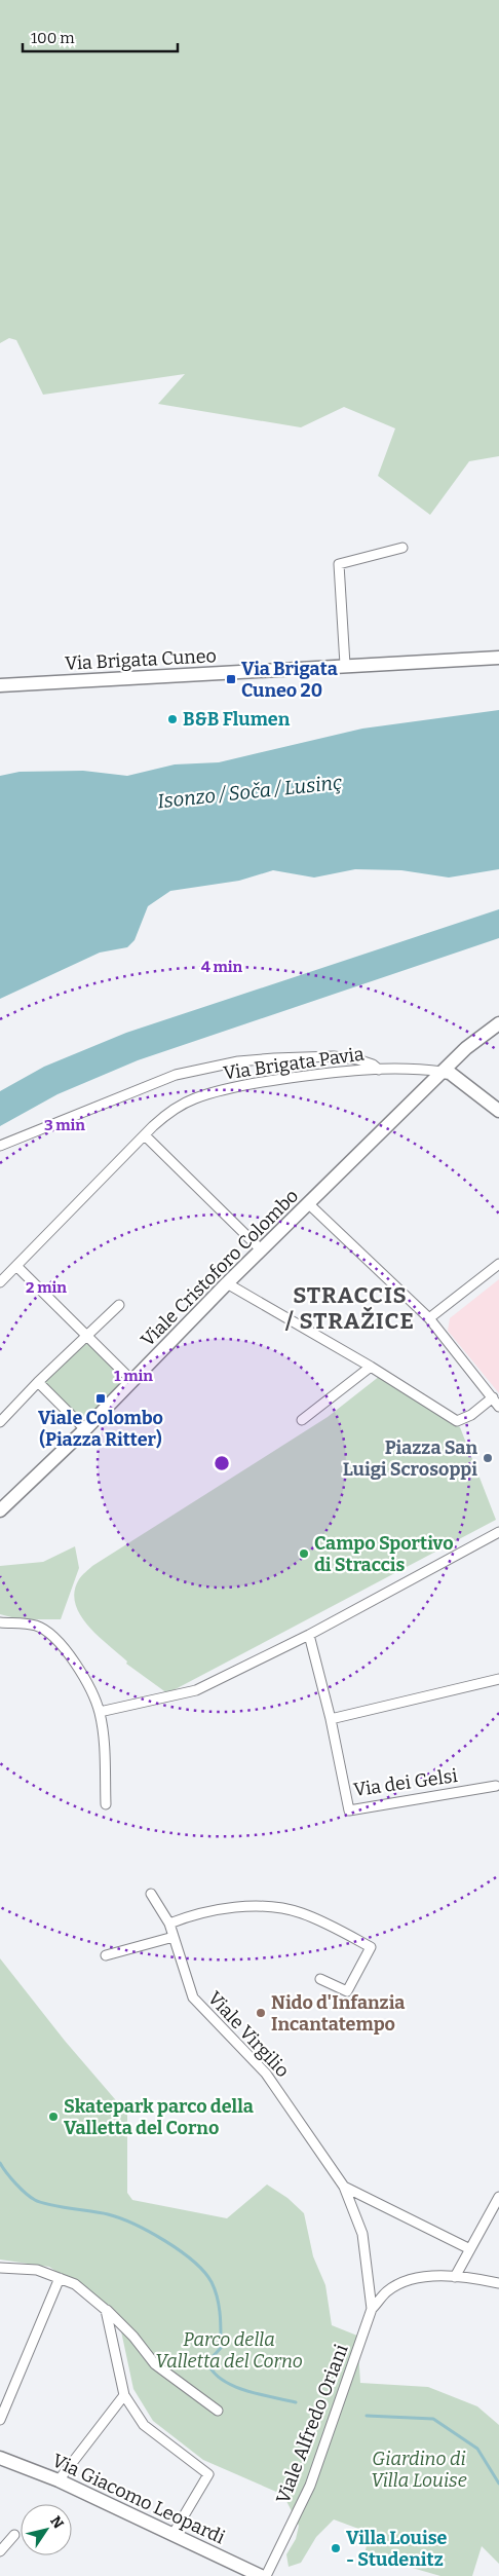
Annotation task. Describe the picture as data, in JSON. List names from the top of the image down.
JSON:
{
  "streets": {
    "main road": [
      "Via Brigata Cuneo",
      "Via Brigata Pavia",
      "Viale Cristoforo Colombo",
      "Via Giacomo Leopardi"
    ],
    "street": ["Via dei Gelsi", "Viale Virgilio", "Viale Alfredo Oriani"]
  },
  "crossings": [
    ["Via Brigata Pavia", "Viale Cristoforo Colombo"],
    ["Viale Virgilio", "Viale Alfredo Oriani"]
  ],
  "districts": ["STRACCIS / STRAŽICE"],
  "water": ["Isonzo / Soča / Lusinç"],
  "parks": ["Parco della Valletta del Corno", "Giardino di Villa Louise"],
  "places": {
    "transit": ["Via Brigata Cuneo 20", "Viale Colombo (Piazza Ritter)"],
    "other": [
      "B&B Flumen",
      "Piazza San Luigi Scrosoppi",
      "Campo Sportivo di Straccis",
      "Nido d'Infanzia Incantatempo",
      "Skatepark parco della Valletta del Corno",
      "Villa Louise - Studenitz"
    ]
  },
  "scale_bar": "100 m",
  "north": "top right",
  "rings": [
    "4 min",
    "3 min",
    "2 min",
    "1 min"
  ]
}
